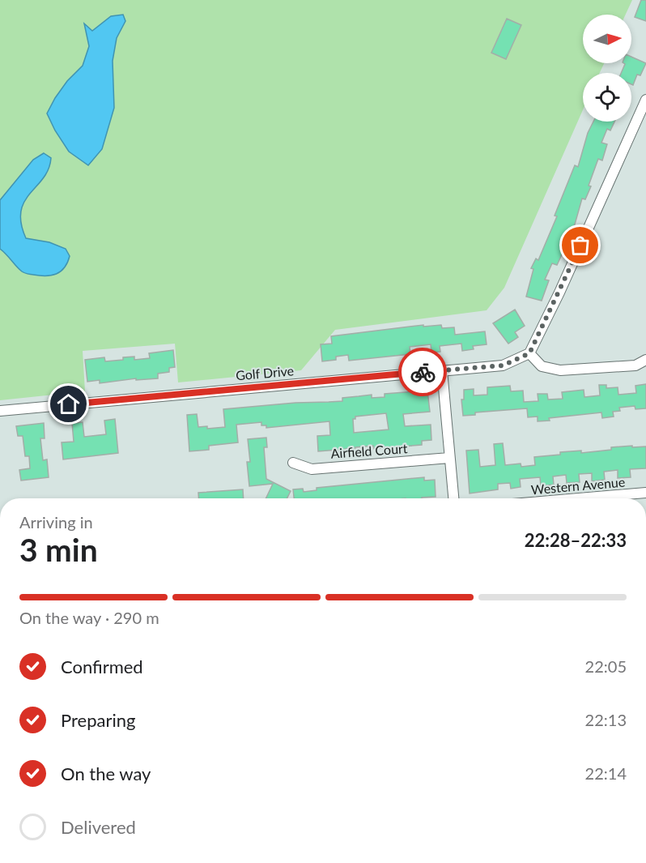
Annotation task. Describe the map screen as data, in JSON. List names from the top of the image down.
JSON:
{
  "streets": {
    "street": ["Golf Drive", "Airfield Court", "Western Avenue"]
  },
  "north": "right",
  "page": {
    "heading": ["3 min", "Arriving in", "22:28–22:33"],
    "bar": "On the way · 290 m",
    "list": [
      ["Confirmed", "22:05"],
      ["Preparing", "22:13"],
      ["On the way", "22:14"],
      "Delivered"
    ]
  }
}
